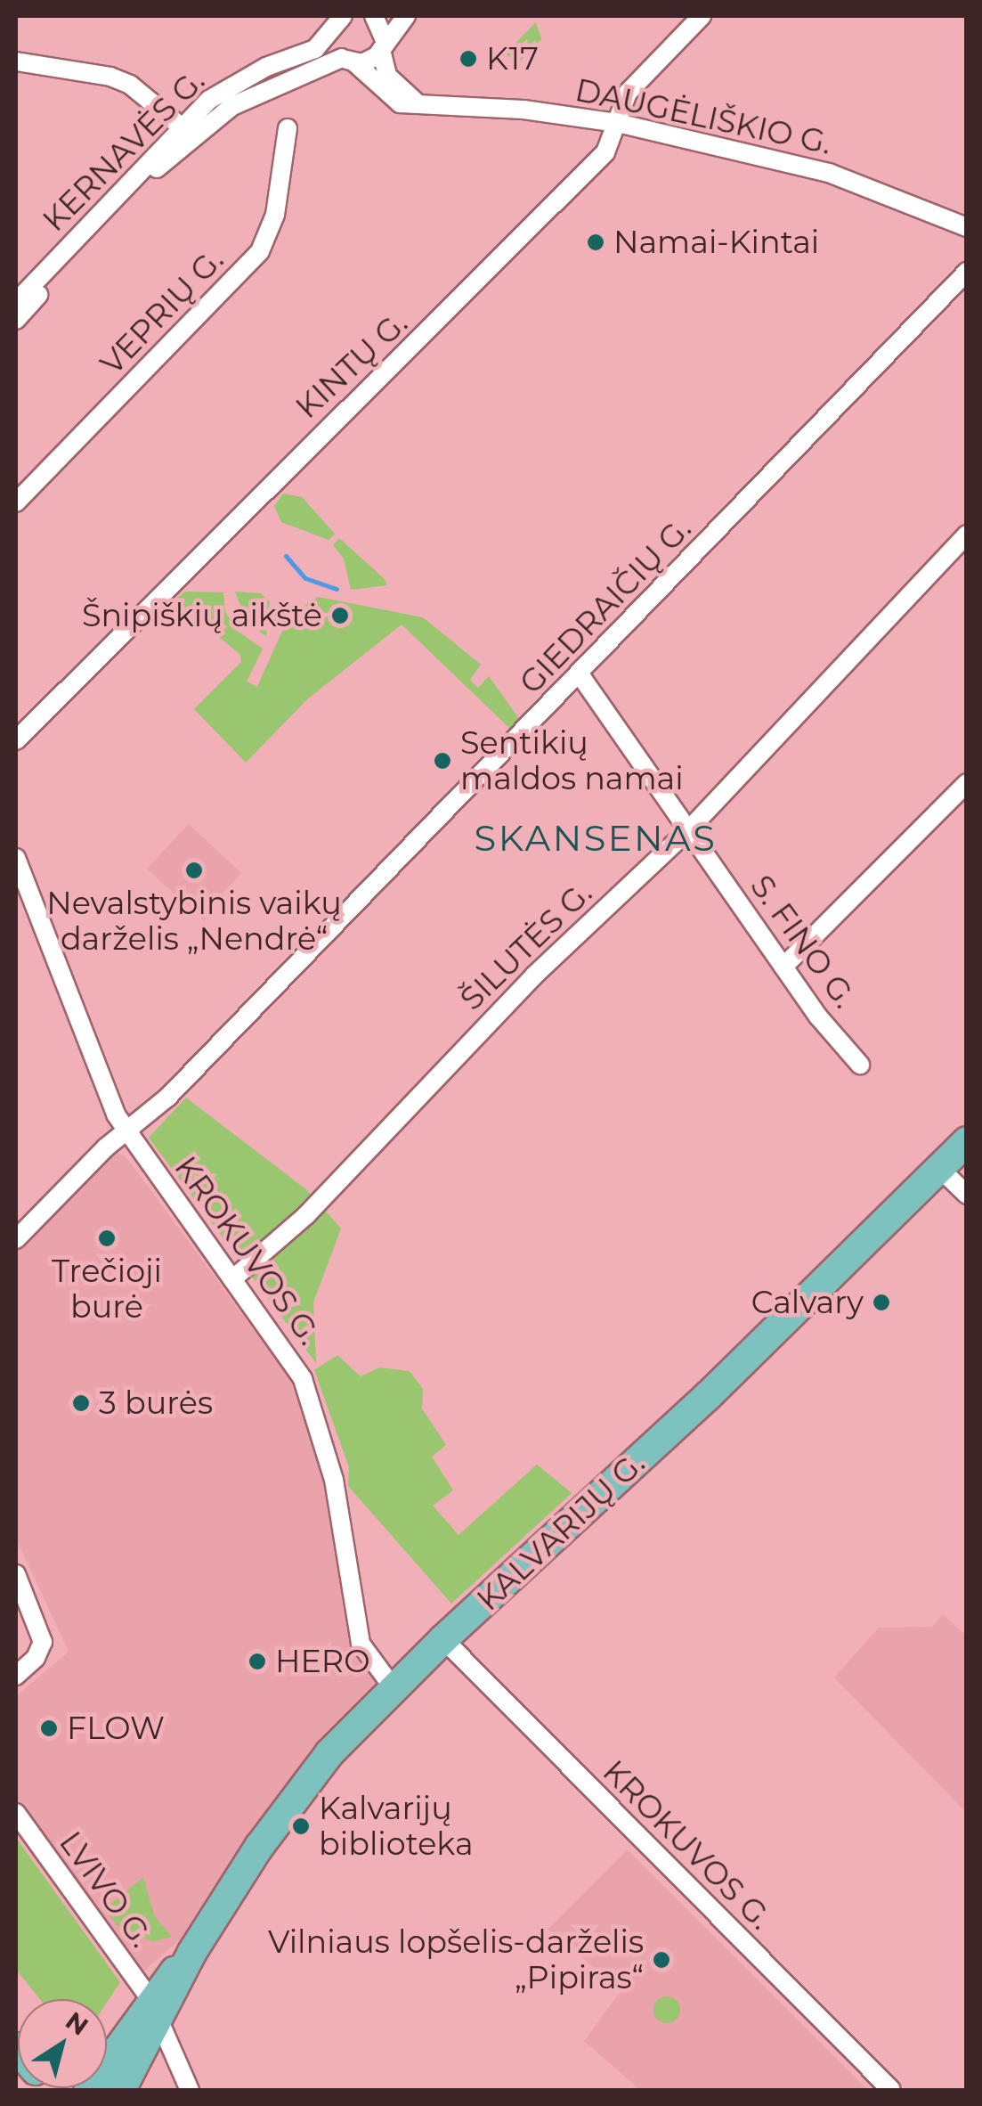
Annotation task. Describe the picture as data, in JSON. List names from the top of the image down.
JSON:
{
  "streets": {
    "main road": ["KALVARIJŲ G."],
    "street": [
      "DAUGĖLIŠKIO G.",
      "KERNAVĖS G.",
      "VEPRIŲ G.",
      "KINTŲ G.",
      "GIEDRAIČIŲ G.",
      "S. FINO G.",
      "ŠILUTĖS G.",
      "KROKUVOS G.",
      "LVIVO G."
    ]
  },
  "crossings": [
    ["DAUGĖLIŠKIO G.", "KERNAVĖS G."],
    ["DAUGĖLIŠKIO G.", "KINTŲ G."],
    ["GIEDRAIČIŲ G.", "S. FINO G."],
    ["GIEDRAIČIŲ G.", "KROKUVOS G."],
    ["S. FINO G.", "ŠILUTĖS G."],
    ["ŠILUTĖS G.", "KROKUVOS G."],
    ["KROKUVOS G.", "KALVARIJŲ G."],
    ["KALVARIJŲ G.", "LVIVO G."]
  ],
  "districts": ["SKANSENAS"],
  "places": [
    "K17",
    "Namai-Kintai",
    "Šnipiškių aikštė",
    "Sentikių maldos namai",
    "Nevalstybinis vaikų darželis „Nendrė“",
    "Trečioji burė",
    "Calvary",
    "3 burės",
    "HERO",
    "FLOW",
    "Kalvarijų biblioteka",
    "Vilniaus lopšelis-darželis „Pipiras“"
  ],
  "north": "top right"
}
